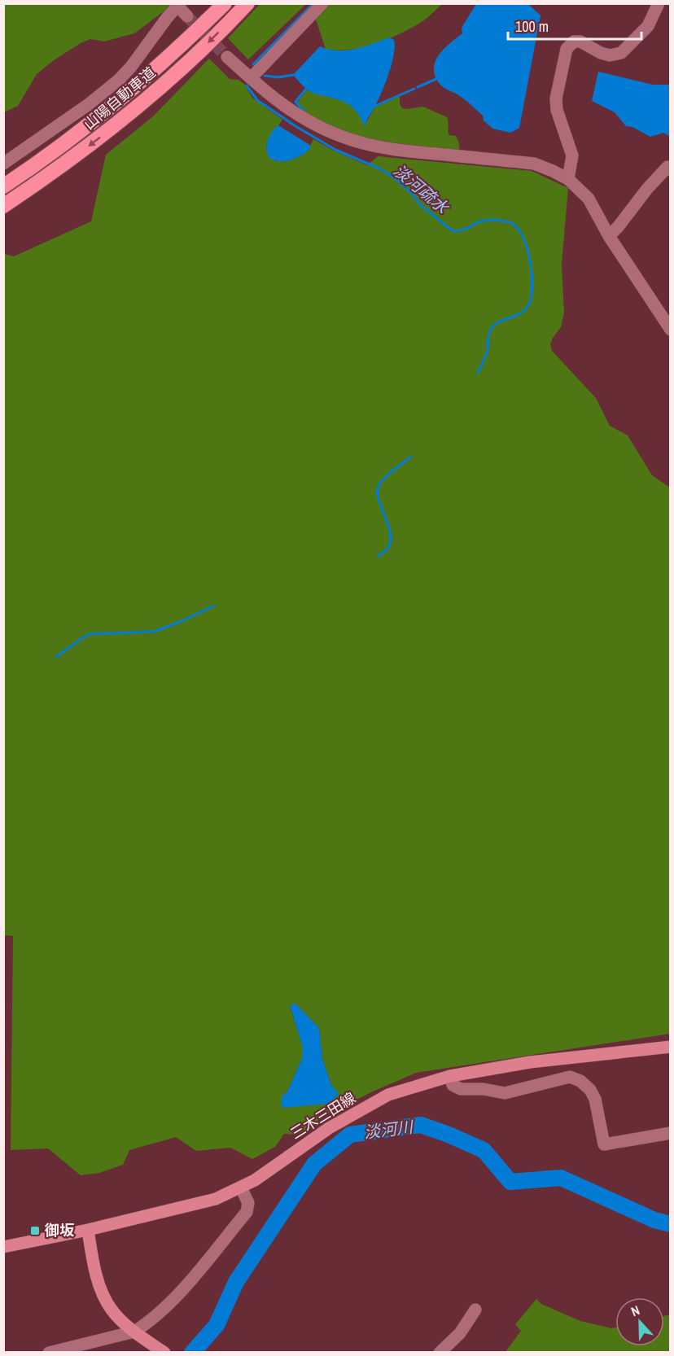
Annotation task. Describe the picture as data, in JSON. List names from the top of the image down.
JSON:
{
  "streets": {
    "highway": ["山陽自動車道"],
    "main road": ["三木三田線"]
  },
  "water": ["淡河疏水", "淡河川"],
  "places": {
    "transit": ["御坂"]
  },
  "scale_bar": "100 m",
  "north": "top"
}
